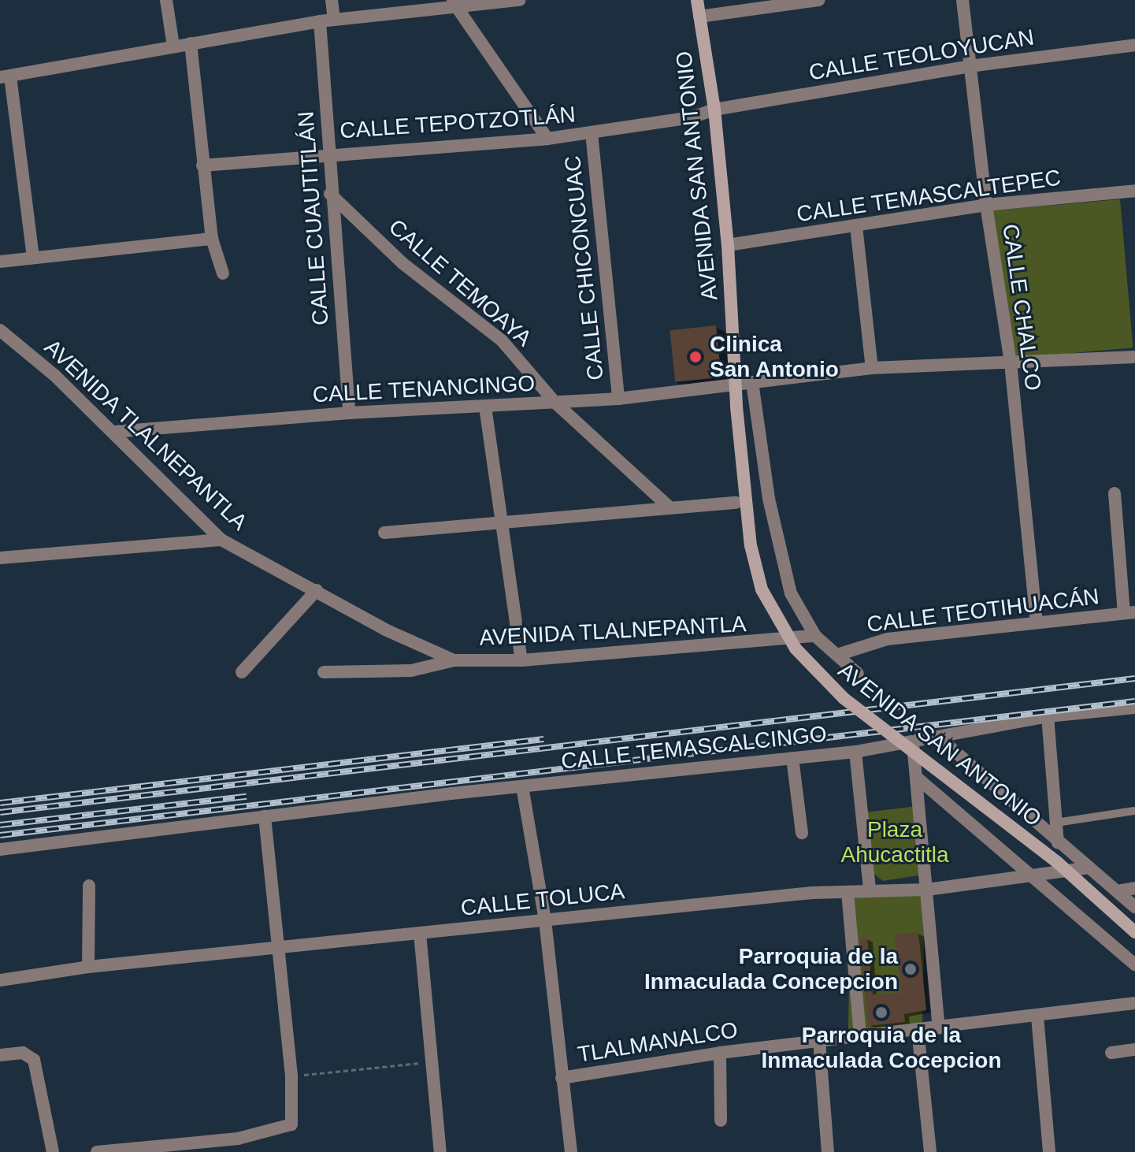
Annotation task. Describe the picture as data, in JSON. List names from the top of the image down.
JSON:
{
  "streets": {
    "main road": ["AVENIDA SAN ANTONIO"],
    "street": [
      "CALLE TEOLOYUCAN",
      "CALLE TEPOTZOTLÁN",
      "CALLE TEMASCALTEPEC",
      "CALLE CUAUTITLÁN",
      "CALLE CHICONCUAC",
      "CALLE TEMOAYA",
      "CALLE CHALCO",
      "CALLE TENANCINGO",
      "AVENIDA TLALNEPANTLA",
      "CALLE TEOTIHUACÁN",
      "CALLE TEMASCALCINGO",
      "CALLE TOLUCA",
      "TLALMANALCO"
    ]
  },
  "crossings": [
    ["CALLE TEOLOYUCAN", "CALLE TEPOTZOTLÁN"],
    ["CALLE TEOLOYUCAN", "AVENIDA SAN ANTONIO"],
    ["CALLE TEOLOYUCAN", "CALLE CHALCO"],
    ["CALLE TEPOTZOTLÁN", "AVENIDA SAN ANTONIO"],
    ["CALLE TEPOTZOTLÁN", "CALLE CUAUTITLÁN"],
    ["CALLE TEPOTZOTLÁN", "CALLE CHICONCUAC"],
    ["AVENIDA SAN ANTONIO", "CALLE TEMASCALTEPEC"],
    ["AVENIDA SAN ANTONIO", "CALLE TENANCINGO"],
    ["AVENIDA SAN ANTONIO", "AVENIDA TLALNEPANTLA"],
    ["AVENIDA SAN ANTONIO", "CALLE TEOTIHUACÁN"],
    ["AVENIDA SAN ANTONIO", "CALLE TEMASCALCINGO"],
    ["AVENIDA SAN ANTONIO", "CALLE TOLUCA"],
    ["CALLE TEMASCALTEPEC", "CALLE CHALCO"],
    ["CALLE CUAUTITLÁN", "CALLE TEMOAYA"],
    ["CALLE CUAUTITLÁN", "CALLE TENANCINGO"],
    ["CALLE CHICONCUAC", "CALLE TENANCINGO"],
    ["CALLE TEMOAYA", "CALLE TENANCINGO"],
    ["CALLE CHALCO", "CALLE TENANCINGO"],
    ["CALLE CHALCO", "CALLE TEOTIHUACÁN"],
    ["CALLE TENANCINGO", "AVENIDA TLALNEPANTLA"]
  ],
  "parks": ["Plaza Ahucactitla"],
  "places": ["Clinica San Antonio", "Parroquia de la Inmaculada Concepcion", "Parroquia de la Inmaculada Cocepcion"]
}
